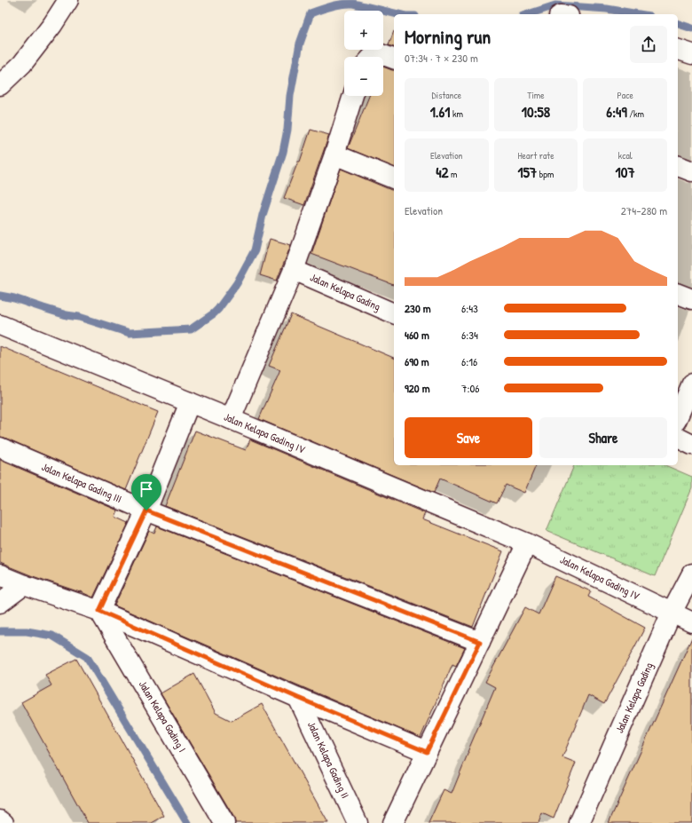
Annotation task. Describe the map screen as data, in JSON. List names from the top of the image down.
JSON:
{
  "streets": {
    "street": [
      "Jalan Kelapa Gading",
      "Jalan Kelapa Gading IV",
      "Jalan Kelapa Gading III",
      "Jalan Kelapa Gading I",
      "Jalan Kelapa Gading II"
    ]
  },
  "crossings": [
    ["Jalan Kelapa Gading", "Jalan Kelapa Gading IV"],
    ["Jalan Kelapa Gading I", "Jalan Kelapa Gading II"]
  ],
  "page": {
    "map_buttons": ["+", "−"],
    "heading": ["Morning run", "07:34 · 7 × 230 m"],
    "stats": [
      ["Distance", "1.61 km"],
      ["Time", "10:58"],
      ["Pace", "6:49 /km"],
      ["Elevation", "42 m"],
      ["Heart rate", "157 bpm"],
      ["kcal", "107"]
    ],
    "chart": ["Elevation", "274–280 m"],
    "list": [
      {
        "name": "230 m",
        "note": "6:43"
      },
      {
        "name": "460 m",
        "note": "6:34"
      },
      {
        "name": "690 m",
        "note": "6:16"
      },
      {
        "name": "920 m",
        "note": "7:06"
      }
    ],
    "buttons": ["Save", "Share"]
  }
}
